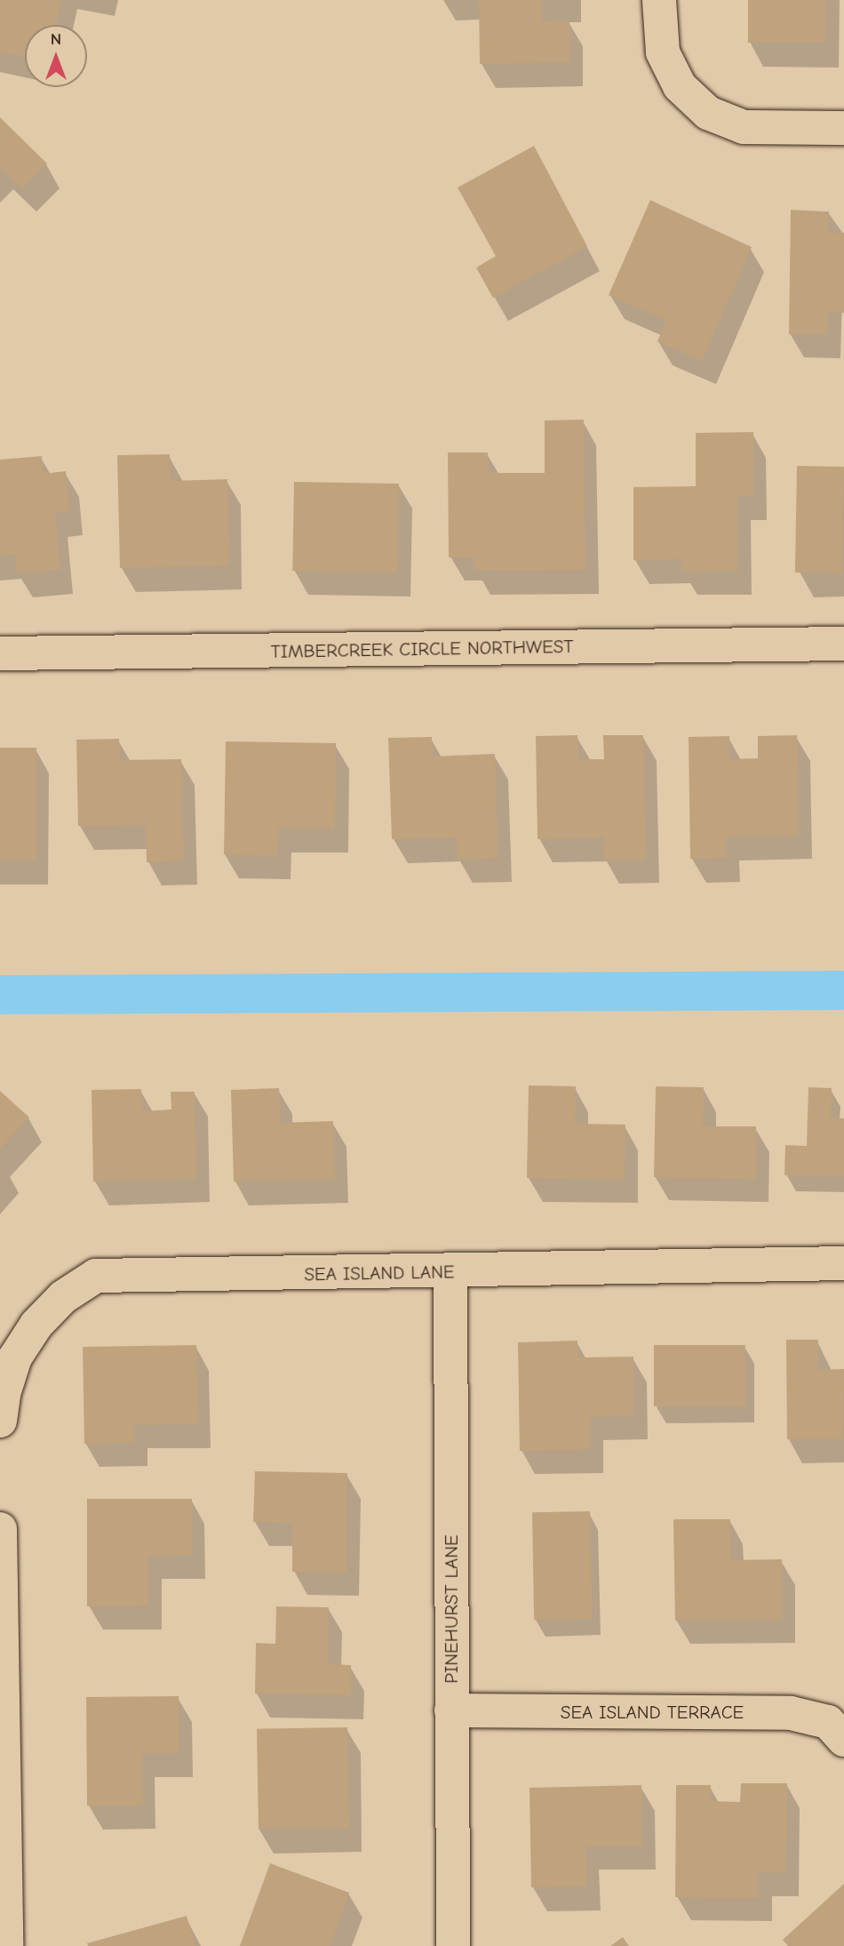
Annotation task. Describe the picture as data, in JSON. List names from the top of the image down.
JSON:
{
  "streets": {
    "street": [
      "TIMBERCREEK CIRCLE NORTHWEST",
      "SEA ISLAND LANE",
      "PINEHURST LANE",
      "SEA ISLAND TERRACE"
    ]
  },
  "crossings": [
    ["SEA ISLAND LANE", "PINEHURST LANE"],
    ["PINEHURST LANE", "SEA ISLAND TERRACE"]
  ],
  "north": "top"
}
